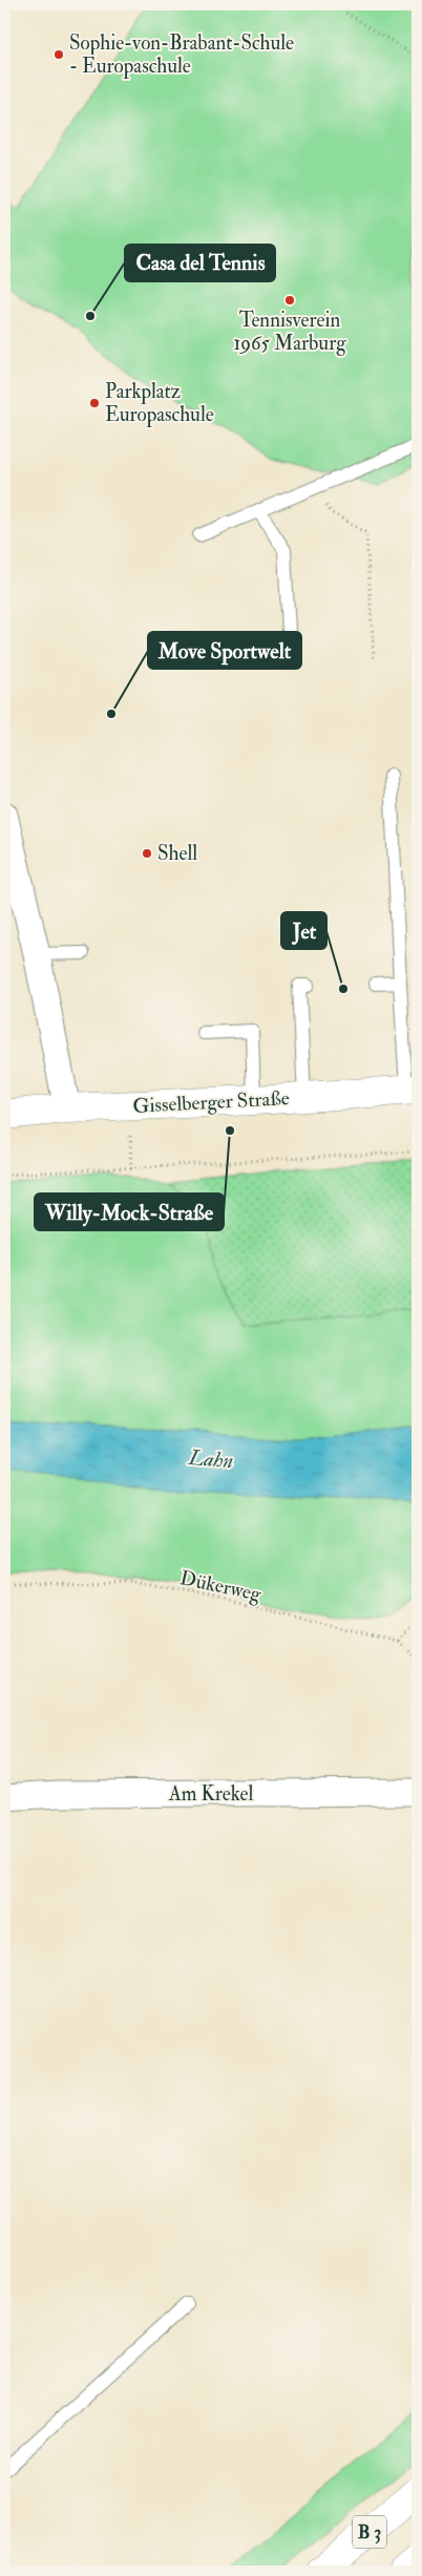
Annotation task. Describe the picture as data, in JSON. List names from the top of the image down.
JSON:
{
  "streets": {
    "main road": ["Gisselberger Straße", "B 3"],
    "street": ["Am Krekel"],
    "path": ["Dükerweg"]
  },
  "water": ["Lahn"],
  "places": [
    "Sophie-von-Brabant-Schule - Europaschule",
    "Tennisverein 1965 Marburg",
    "Casa del Tennis",
    "Parkplatz Europaschule",
    "Move Sportwelt",
    "Shell",
    "Jet",
    "Willy-Mock-Straße"
  ]
}
